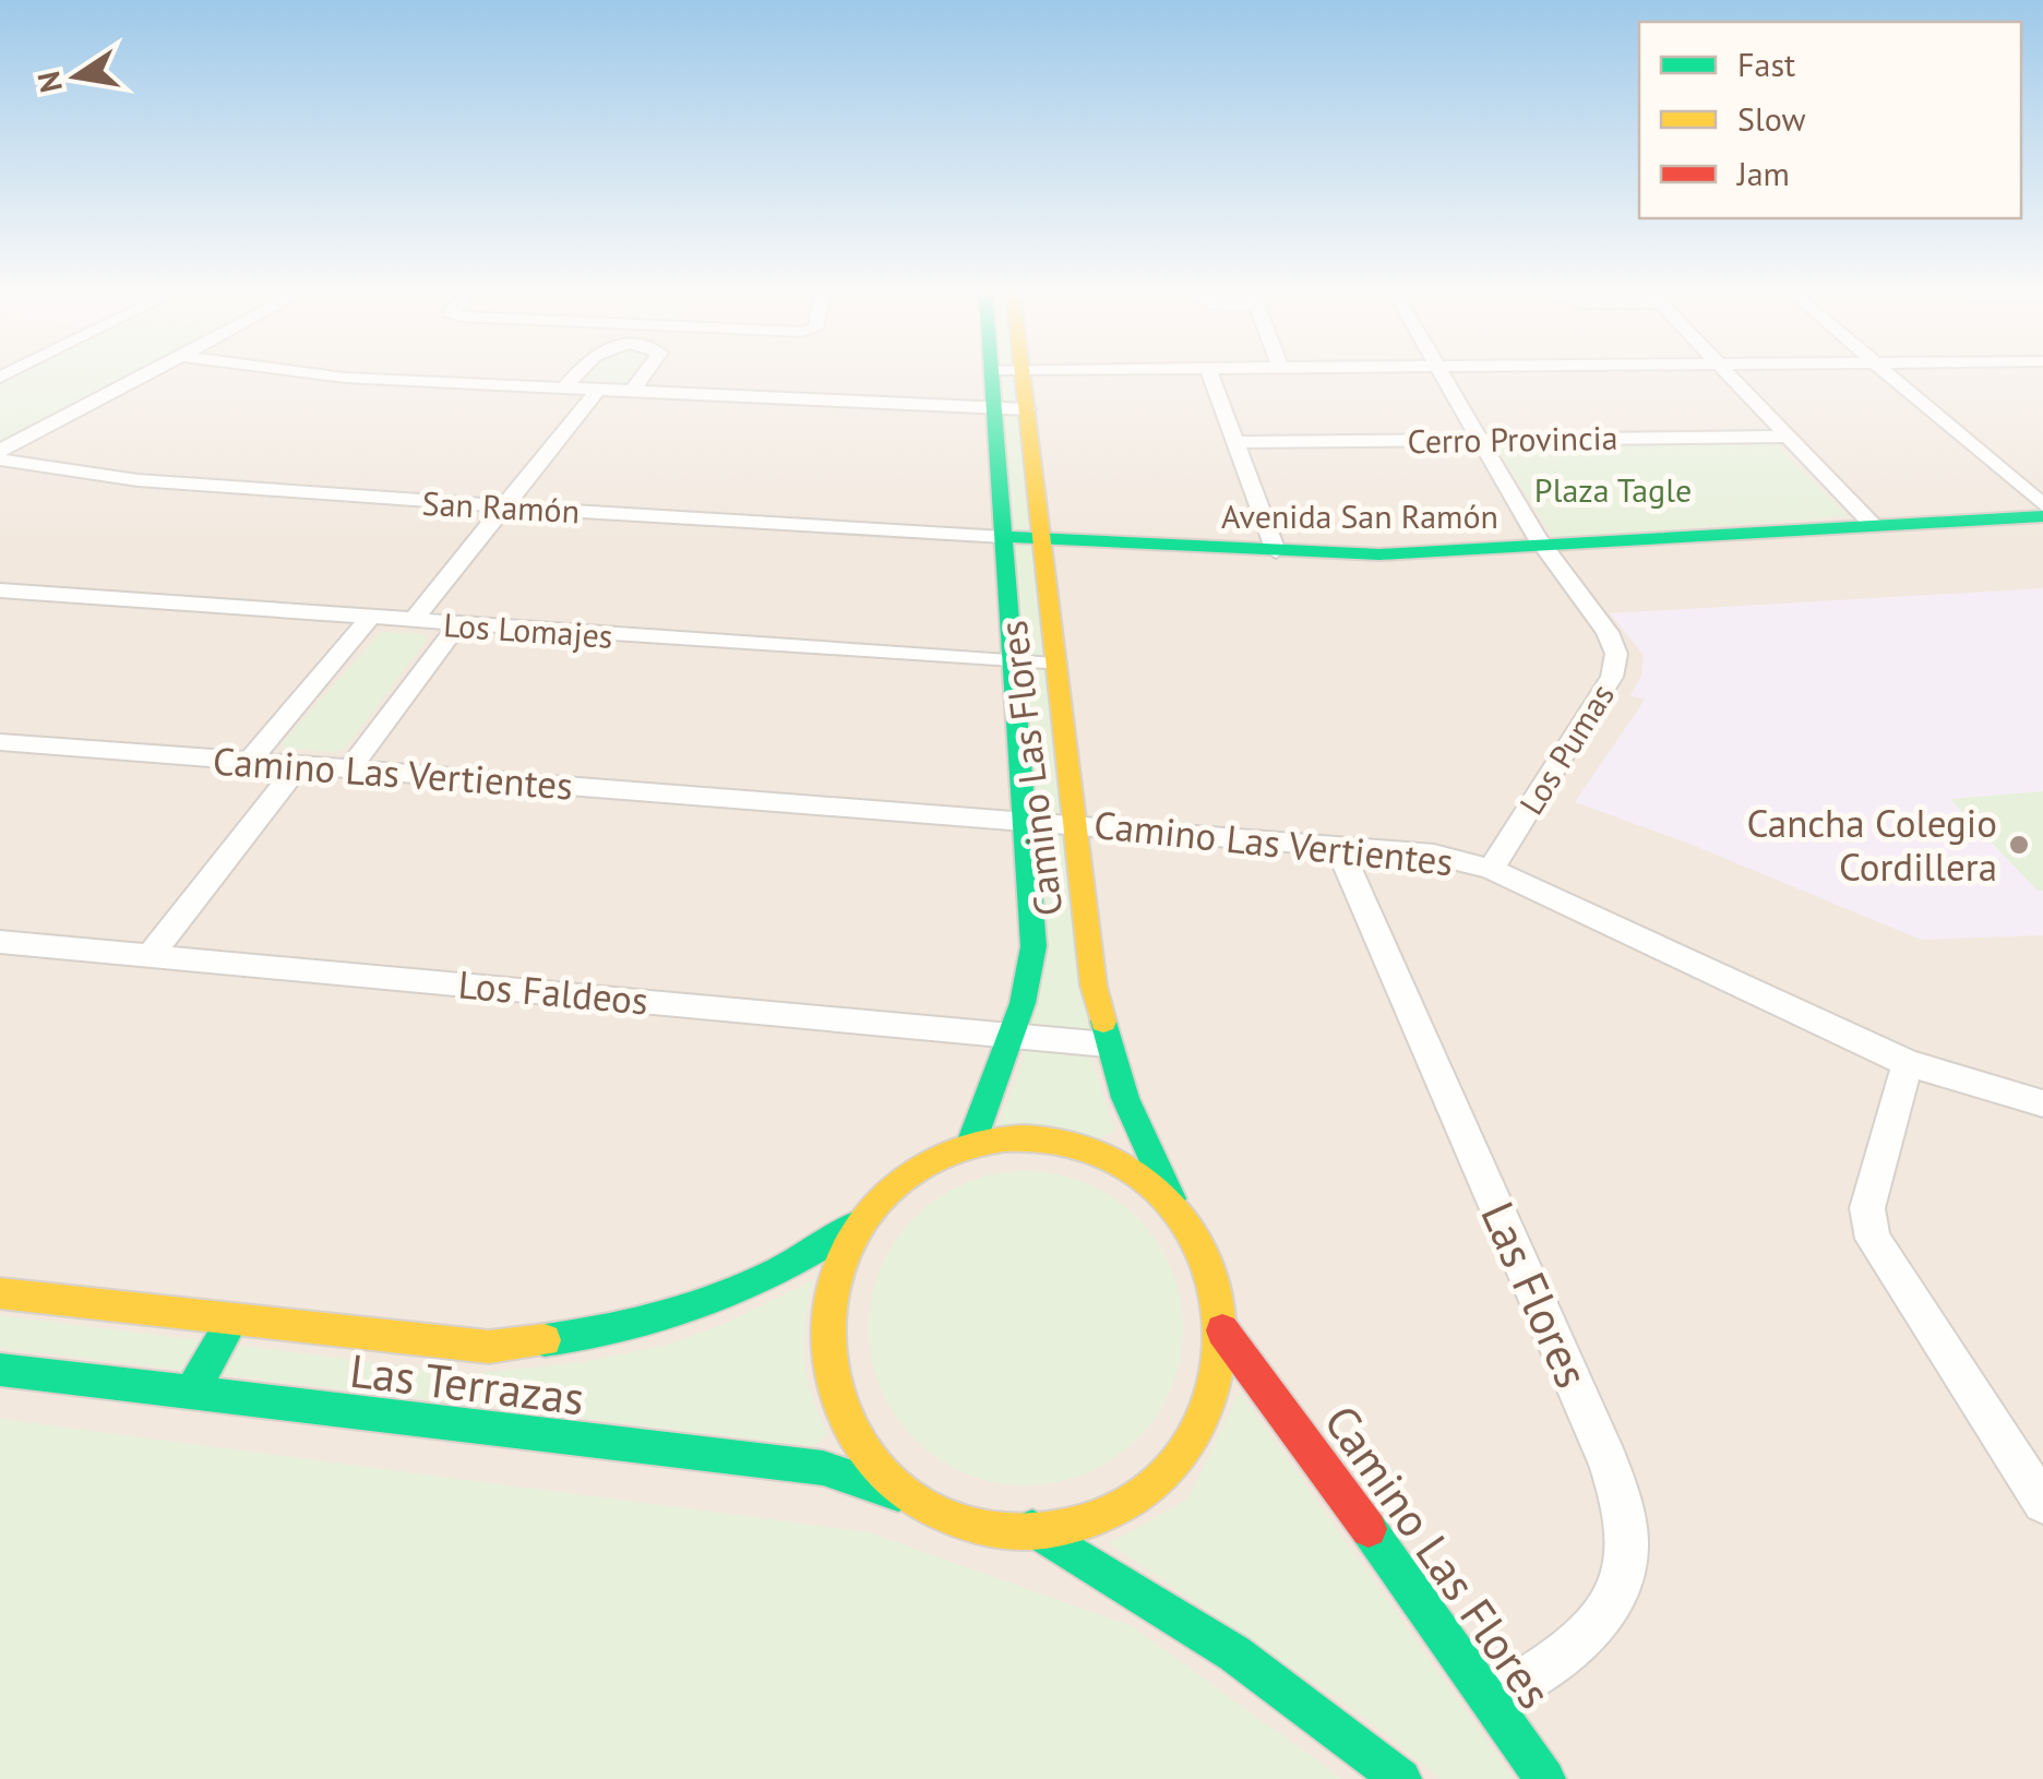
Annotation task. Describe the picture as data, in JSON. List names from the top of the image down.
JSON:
{
  "streets": {
    "street": [
      "Cerro Provincia",
      "San Ramón",
      "Avenida San Ramón",
      "Los Lomajes",
      "Los Pumas",
      "Camino Las Flores",
      "Camino Las Vertientes",
      "Los Faldeos",
      "Las Flores",
      "Las Terrazas"
    ]
  },
  "crossings": [
    ["Cerro Provincia", "Los Pumas"],
    ["San Ramón", "Avenida San Ramón"],
    ["San Ramón", "Camino Las Flores"],
    ["Avenida San Ramón", "Los Pumas"],
    ["Avenida San Ramón", "Camino Las Flores"],
    ["Los Lomajes", "Camino Las Flores"],
    ["Los Pumas", "Camino Las Vertientes"],
    ["Camino Las Flores", "Camino Las Vertientes"],
    ["Camino Las Flores", "Los Faldeos"],
    ["Camino Las Flores", "Las Flores"],
    ["Camino Las Vertientes", "Las Flores"]
  ],
  "parks": ["Plaza Tagle"],
  "places": ["Cancha Colegio Cordillera"],
  "legend": ["Fast", "Slow", "Jam"],
  "north": "left"
}
